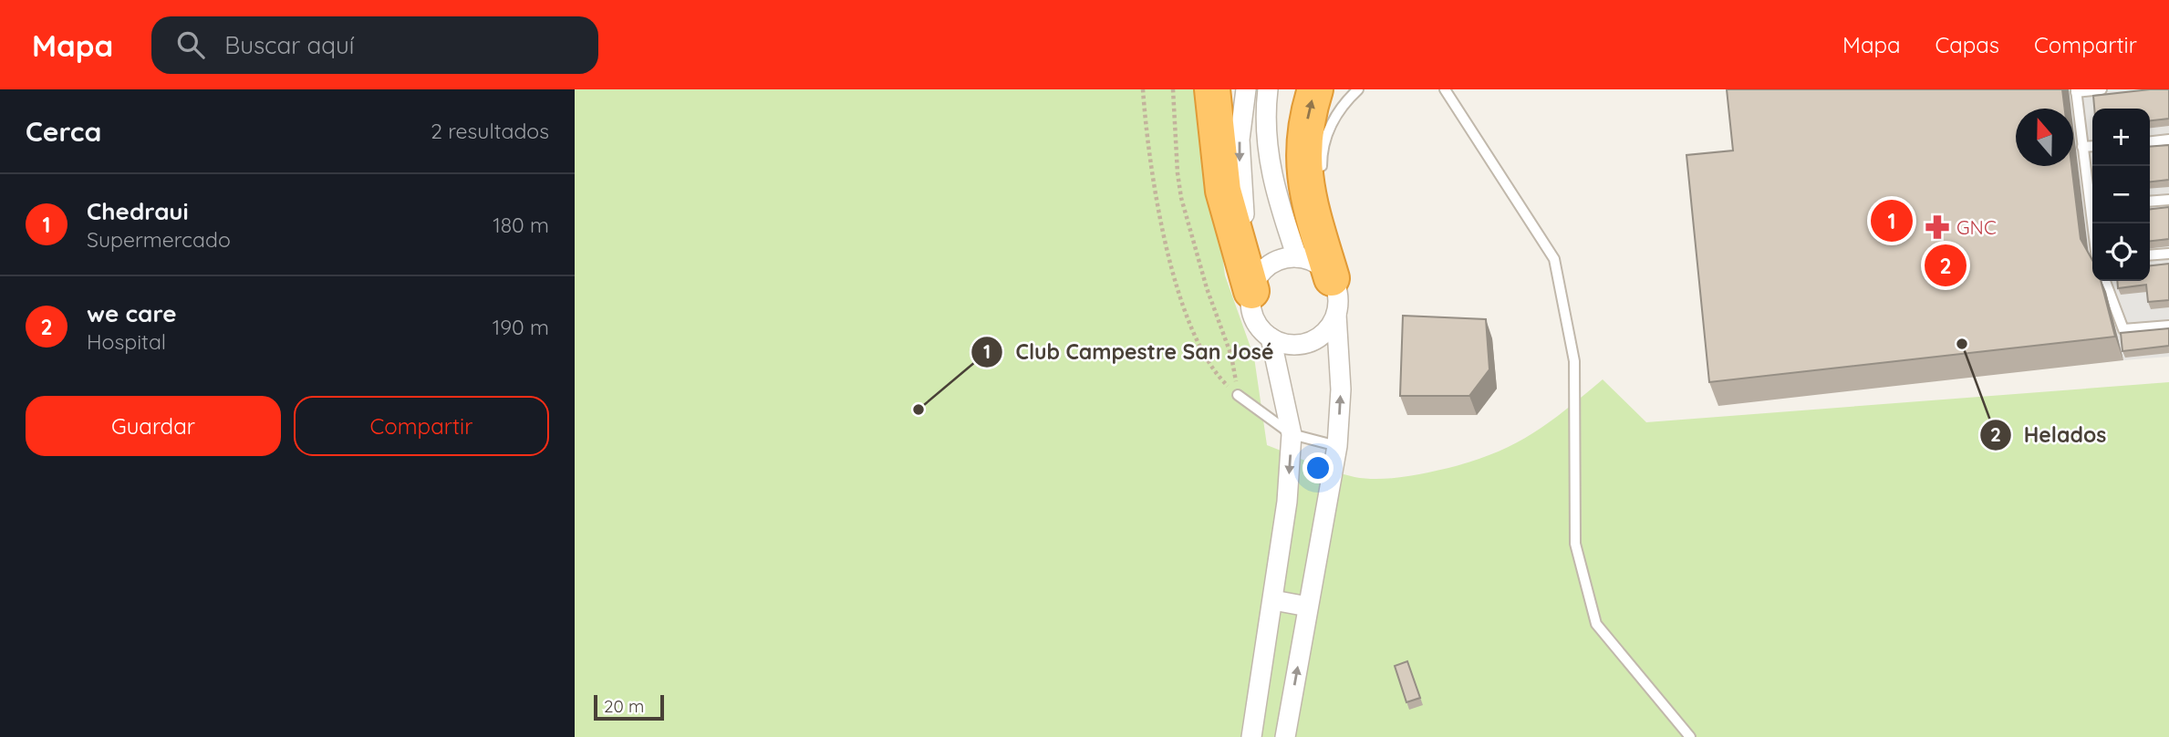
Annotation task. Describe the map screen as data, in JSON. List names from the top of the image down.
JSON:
{
  "places": {
    "pharmacy": ["GNC"],
    "other": ["Helados", "Club Campestre San José"]
  },
  "scale_bar": "20 m",
  "north": "top",
  "page": {
    "header": "Mapa",
    "search": "Buscar aquí",
    "nav": ["Mapa", "Capas", "Compartir"],
    "heading": ["Cerca", "2 resultados"],
    "map_buttons": ["+", "−"],
    "list": [
      {
        "mark": "1",
        "name": "Chedraui",
        "note": "Supermercado",
        "value": "180 m"
      },
      {
        "mark": "2",
        "name": "we care",
        "note": "Hospital",
        "value": "190 m"
      }
    ],
    "pins": ["1", "2"],
    "buttons": ["Guardar", "Compartir"],
    "scale": "20 m"
  }
}
